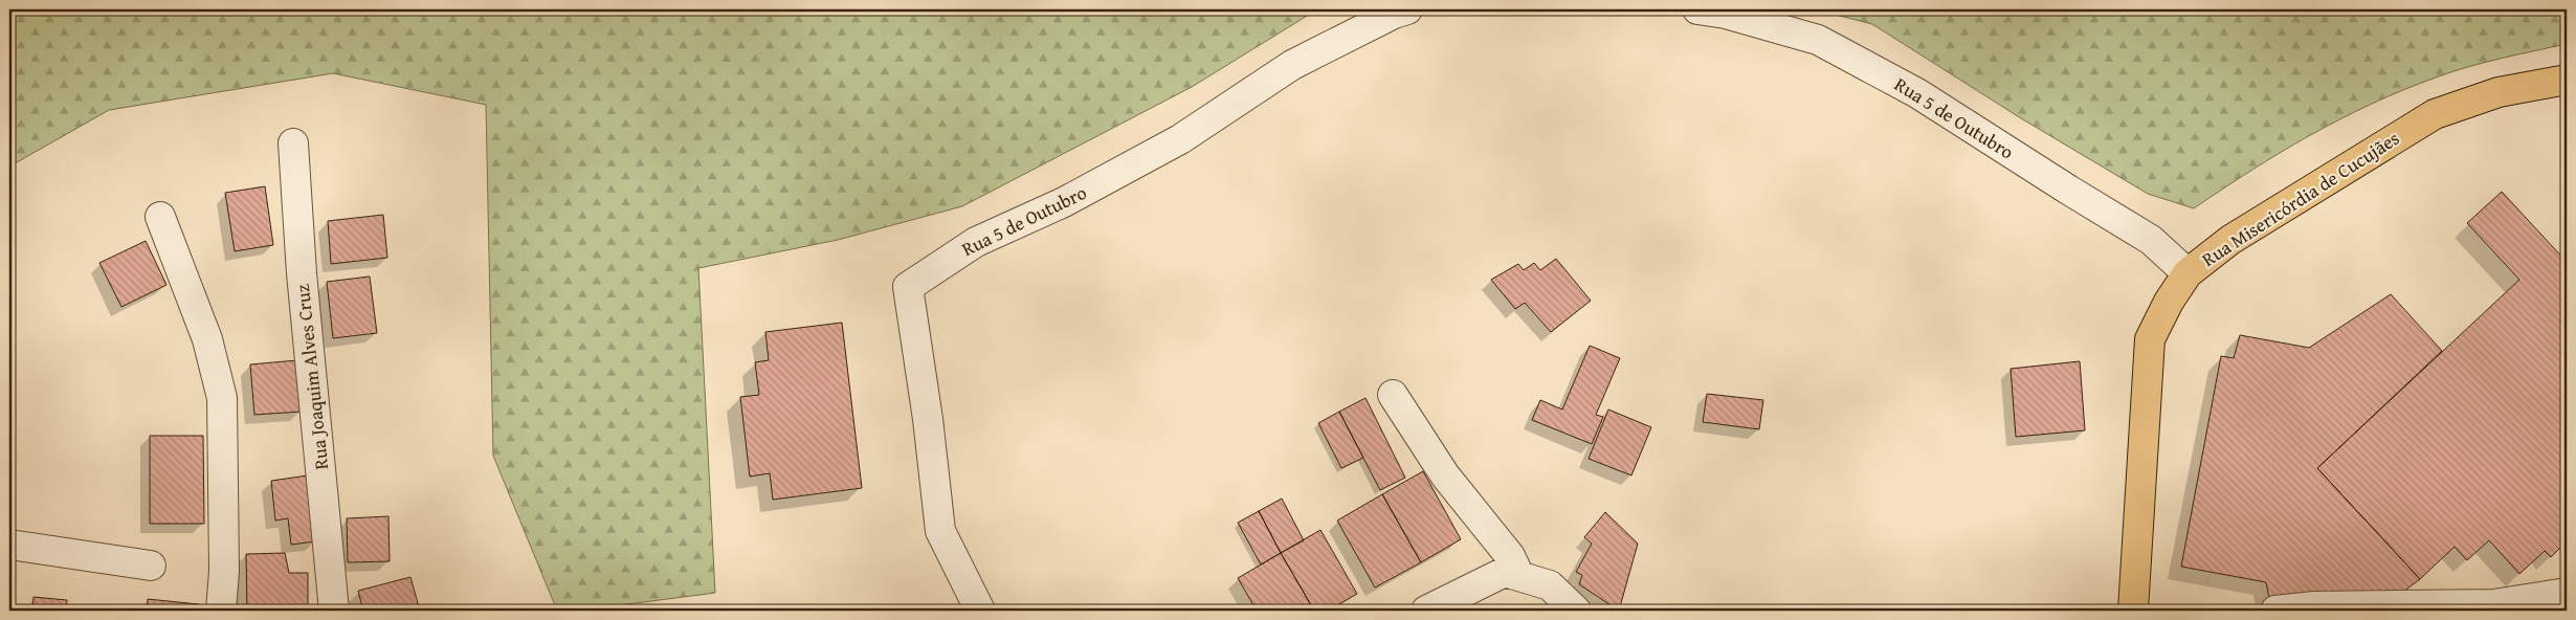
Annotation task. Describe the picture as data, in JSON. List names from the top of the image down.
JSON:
{
  "streets": {
    "main road": ["Rua Misericórdia de Cucujães"],
    "street": ["Rua 5 de Outubro", "Rua Joaquim Alves Cruz"]
  },
  "crossings": [
    ["Rua 5 de Outubro", "Rua Misericórdia de Cucujães"]
  ]
}
